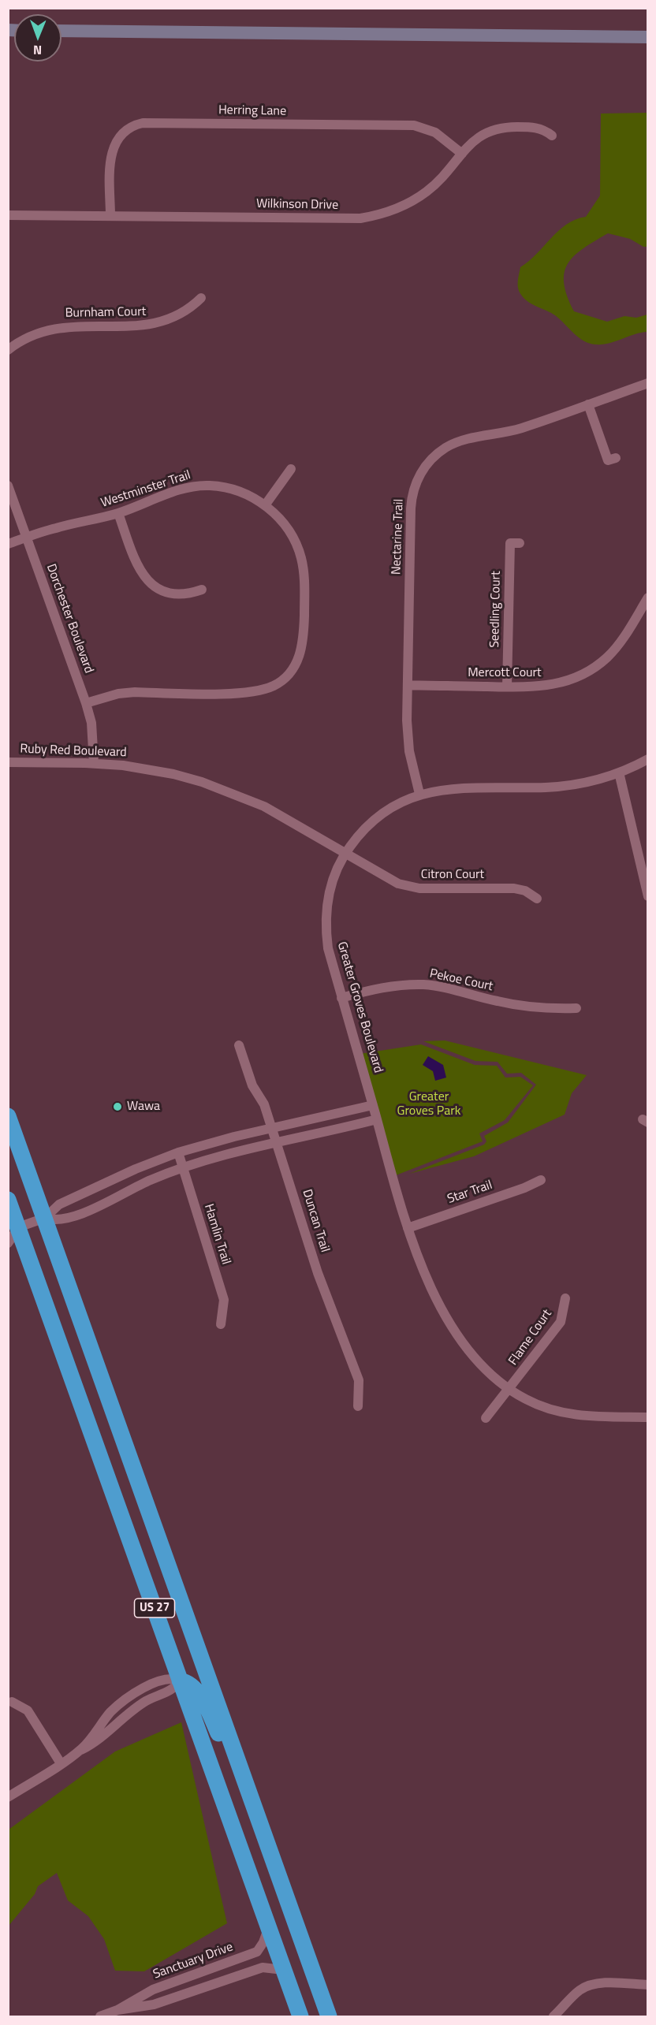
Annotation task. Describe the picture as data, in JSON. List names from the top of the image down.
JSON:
{
  "streets": {
    "highway": ["US 27"],
    "street": [
      "Herring Lane",
      "Wilkinson Drive",
      "Burnham Court",
      "Westminster Trail",
      "Nectarine Trail",
      "Seedling Court",
      "Dorchester Boulevard",
      "Mercott Court",
      "Ruby Red Boulevard",
      "Citron Court",
      "Pekoe Court",
      "Greater Groves Boulevard",
      "Star Trail",
      "Duncan Trail",
      "Hamlin Trail",
      "Flame Court",
      "Sanctuary Drive"
    ]
  },
  "crossings": [
    ["Herring Lane", "Wilkinson Drive"],
    ["Westminster Trail", "Dorchester Boulevard"],
    ["Nectarine Trail", "Mercott Court"],
    ["Nectarine Trail", "Greater Groves Boulevard"],
    ["Seedling Court", "Mercott Court"],
    ["Dorchester Boulevard", "Ruby Red Boulevard"],
    ["Ruby Red Boulevard", "Citron Court"],
    ["Ruby Red Boulevard", "Greater Groves Boulevard"],
    ["Citron Court", "Greater Groves Boulevard"],
    ["Pekoe Court", "Greater Groves Boulevard"],
    ["Greater Groves Boulevard", "Star Trail"],
    ["Greater Groves Boulevard", "Flame Court"],
    ["US 27", "Sanctuary Drive"]
  ],
  "parks": ["Greater Groves Park"],
  "places": ["Wawa"],
  "north": "bottom"
}
